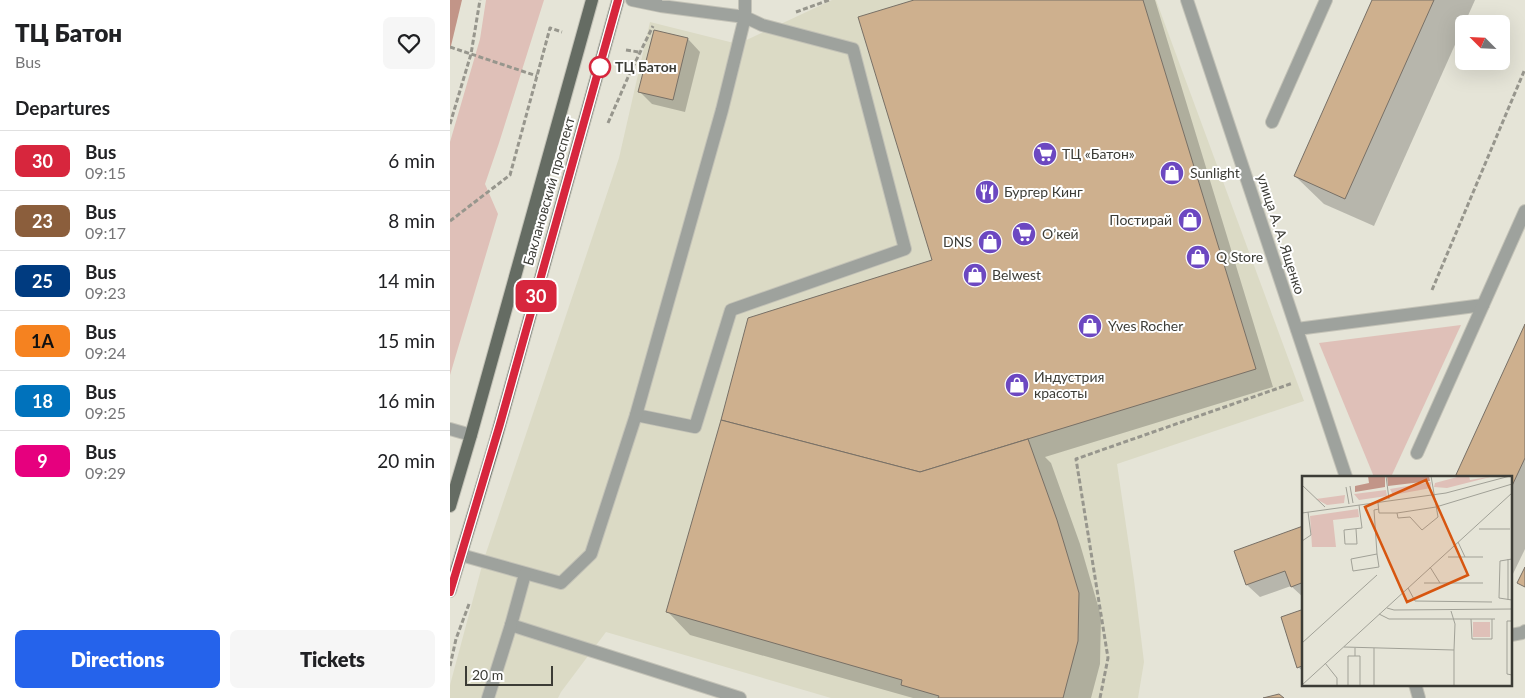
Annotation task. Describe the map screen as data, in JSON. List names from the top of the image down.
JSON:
{
  "streets": {
    "main road": ["Баклановский проспект"],
    "street": ["улица А. А. Ященко"]
  },
  "places": {
    "other": ["ТЦ Батон"],
    "supermarket": ["ТЦ «Батон»", "О’кей"],
    "shop": [
      "Sunlight",
      "Постирай",
      "DNS",
      "Q Store",
      "Belwest",
      "Yves Rocher",
      "Индустрия красоты"
    ],
    "restaurant": ["Бургер Кинг"]
  },
  "lines": ["bus line 30"],
  "scale_bar": "20 m",
  "north": "top left",
  "page": {
    "heading": [
      ["ТЦ Батон", "Bus"],
      "Departures"
    ],
    "on_map": "30",
    "list": [
      {
        "mark": "30",
        "name": "Bus",
        "note": "09:15",
        "value": "6 min"
      },
      {
        "mark": "23",
        "name": "Bus",
        "note": "09:17",
        "value": "8 min"
      },
      {
        "mark": "25",
        "name": "Bus",
        "note": "09:23",
        "value": "14 min"
      },
      {
        "mark": "1А",
        "name": "Bus",
        "note": "09:24",
        "value": "15 min"
      },
      {
        "mark": "18",
        "name": "Bus",
        "note": "09:25",
        "value": "16 min"
      },
      {
        "mark": "9",
        "name": "Bus",
        "note": "09:29",
        "value": "20 min"
      }
    ],
    "buttons": ["Directions", "Tickets"],
    "scale": "20 m"
  }
}
